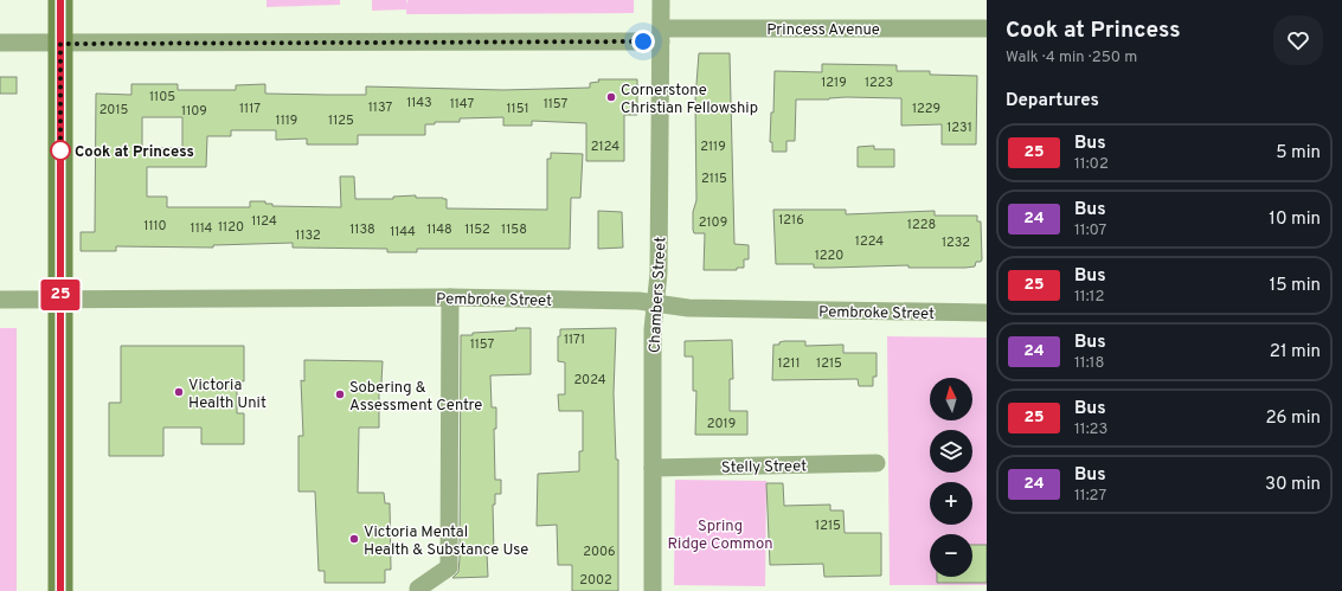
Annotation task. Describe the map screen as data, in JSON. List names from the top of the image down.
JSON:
{
  "streets": {
    "street": [
      "Princess Avenue",
      "Chambers Street",
      "Pembroke Street",
      "Stelly Street"
    ]
  },
  "crossings": [
    ["Princess Avenue", "Chambers Street"],
    ["Chambers Street", "Pembroke Street"],
    ["Chambers Street", "Stelly Street"]
  ],
  "parks": ["Spring Ridge Common"],
  "places": [
    "Cornerstone Christian Fellowship",
    "Cook at Princess",
    "Victoria Health Unit",
    "Sobering & Assessment Centre",
    "Victoria Mental Health & Substance Use"
  ],
  "lines": ["bus line 25"],
  "house_numbers": [
    "1219",
    "1223",
    "1105",
    "1143",
    "1147",
    "1157",
    "1137",
    "1117",
    "1151",
    "1229",
    "2015",
    "1109",
    "1119",
    "1125",
    "1231",
    "2124",
    "2119",
    "2115",
    "1216",
    "1124",
    "2109",
    "1228",
    "1110",
    "1120",
    "1114",
    "1138",
    "1148",
    "1152",
    "1158",
    "1144",
    "1132",
    "1224",
    "1232",
    "1220",
    "1171",
    "1157",
    "1211",
    "1215",
    "2024",
    "2019",
    "1215",
    "2006",
    "2002"
  ],
  "north": "top",
  "page": {
    "on_map": "25",
    "heading": [
      ["Cook at Princess", "Walk · 4 min · 250 m"],
      "Departures"
    ],
    "list": [
      {
        "mark": "25",
        "name": "Bus",
        "note": "11:02",
        "value": "5 min"
      },
      {
        "mark": "24",
        "name": "Bus",
        "note": "11:07",
        "value": "10 min"
      },
      {
        "mark": "25",
        "name": "Bus",
        "note": "11:12",
        "value": "15 min"
      },
      {
        "mark": "24",
        "name": "Bus",
        "note": "11:18",
        "value": "21 min"
      },
      {
        "mark": "25",
        "name": "Bus",
        "note": "11:23",
        "value": "26 min"
      },
      {
        "mark": "24",
        "name": "Bus",
        "note": "11:27",
        "value": "30 min"
      }
    ],
    "map_buttons": ["+", "−"]
  }
}
